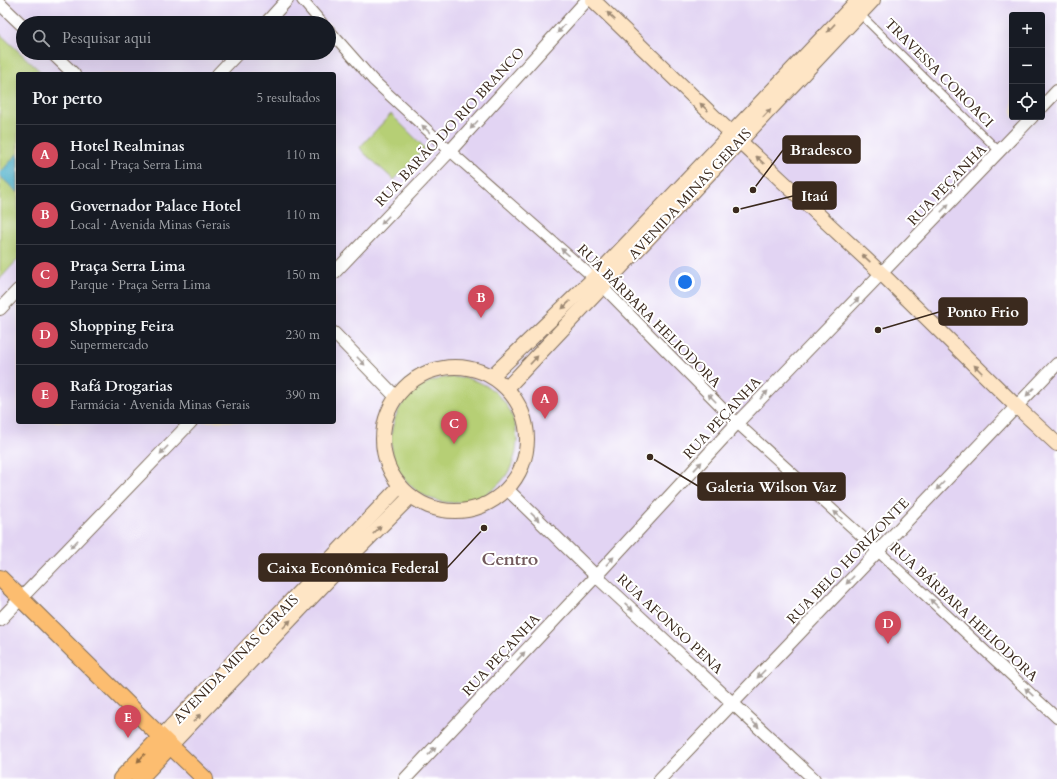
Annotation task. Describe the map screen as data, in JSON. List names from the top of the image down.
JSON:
{
  "streets": {
    "main road": ["AVENIDA MINAS GERAIS"],
    "street": [
      "TRAVESSA COROACI",
      "RUA BARÃO DO RIO BRANCO",
      "RUA PEÇANHA",
      "RUA BÁRBARA HELIODORA",
      "RUA BELO HORIZONTE",
      "RUA AFONSO PENA"
    ]
  },
  "crossings": [
    ["TRAVESSA COROACI", "RUA PEÇANHA"],
    ["TRAVESSA COROACI", "AVENIDA MINAS GERAIS"],
    ["RUA BARÃO DO RIO BRANCO", "RUA BÁRBARA HELIODORA"],
    ["RUA PEÇANHA", "RUA BÁRBARA HELIODORA"],
    ["RUA PEÇANHA", "RUA AFONSO PENA"],
    ["AVENIDA MINAS GERAIS", "RUA BÁRBARA HELIODORA"],
    ["RUA BÁRBARA HELIODORA", "RUA BELO HORIZONTE"],
    ["RUA BELO HORIZONTE", "RUA AFONSO PENA"]
  ],
  "one_way": [
    "RUA BARÃO DO RIO BRANCO",
    "RUA PEÇANHA",
    "RUA BÁRBARA HELIODORA",
    "RUA BELO HORIZONTE",
    "RUA AFONSO PENA"
  ],
  "districts": ["Centro"],
  "places": [
    "Bradesco",
    "Itaú",
    "Ponto Frio",
    "Galeria Wilson Vaz",
    "Caixa Econômica Federal"
  ],
  "page": {
    "map_buttons": ["+", "−"],
    "search": "Pesquisar aqui",
    "heading": ["Por perto", "5 resultados"],
    "list": [
      {
        "mark": "A",
        "name": "Hotel Realminas",
        "note": "Local · Praça Serra Lima",
        "value": "110 m"
      },
      {
        "mark": "B",
        "name": "Governador Palace Hotel",
        "note": "Local · Avenida Minas Gerais",
        "value": "110 m"
      },
      {
        "mark": "C",
        "name": "Praça Serra Lima",
        "note": "Parque · Praça Serra Lima",
        "value": "150 m"
      },
      {
        "mark": "D",
        "name": "Shopping Feira",
        "note": "Supermercado",
        "value": "230 m"
      },
      {
        "mark": "E",
        "name": "Rafá Drogarias",
        "note": "Farmácia · Avenida Minas Gerais",
        "value": "390 m"
      }
    ],
    "pins": [
      "B",
      "A",
      "C",
      "D",
      "E"
    ]
  }
}
